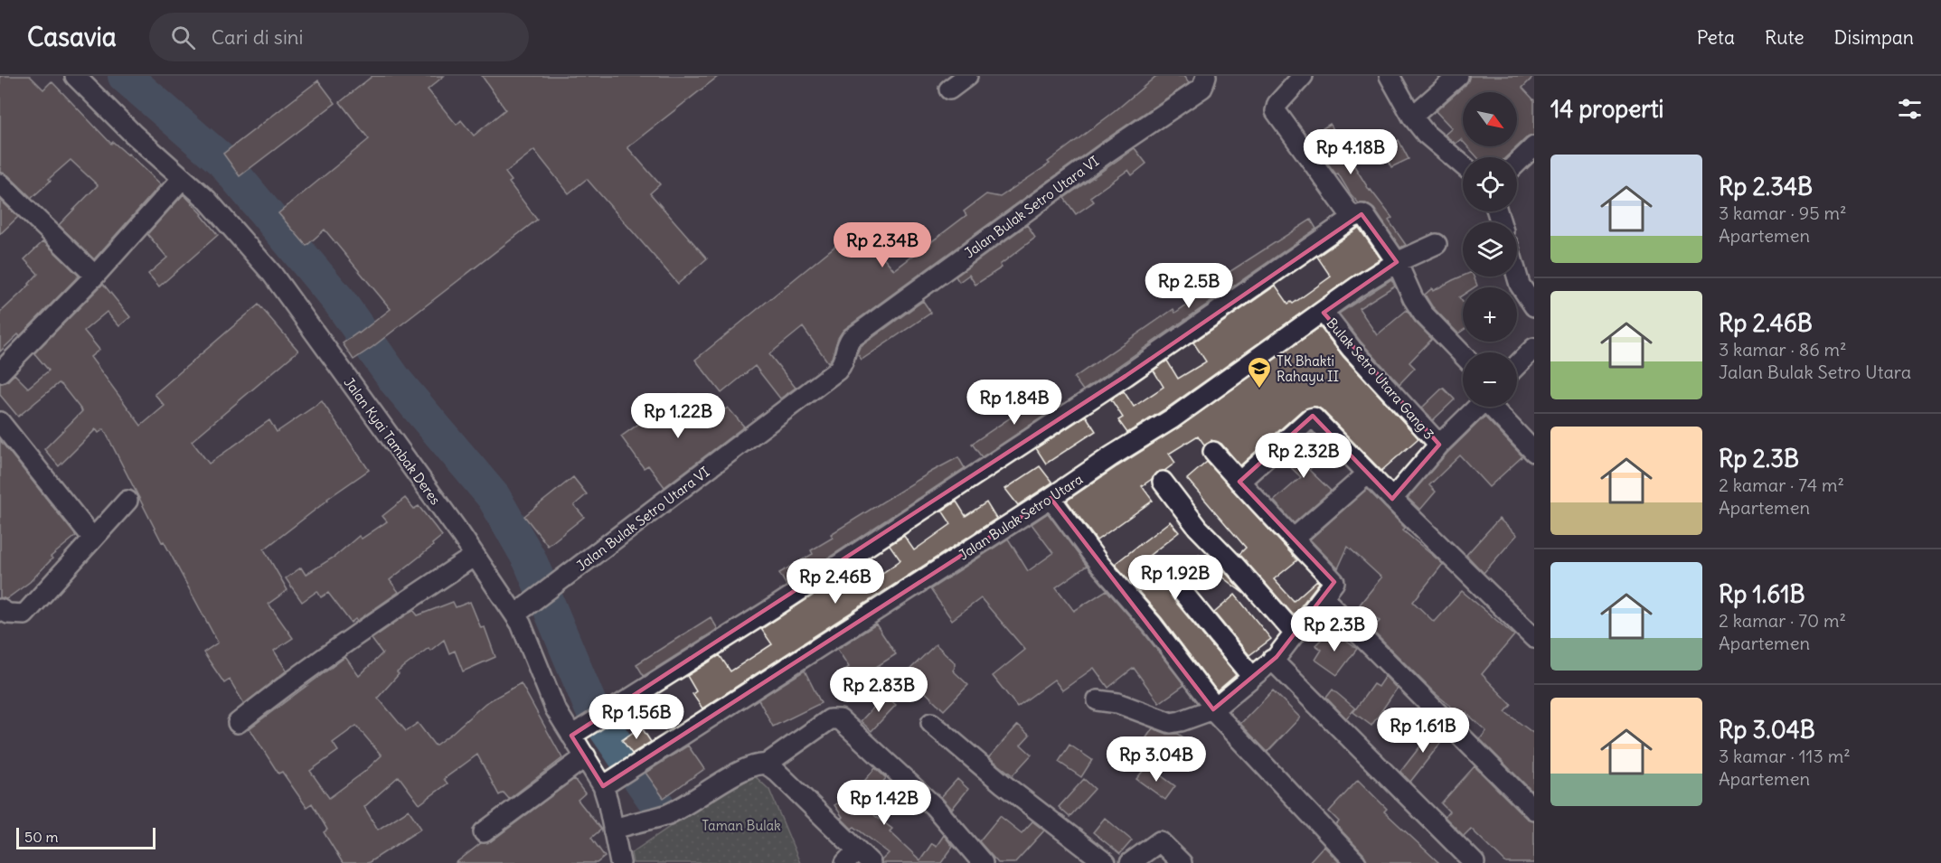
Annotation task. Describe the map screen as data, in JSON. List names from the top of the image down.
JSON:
{
  "streets": {
    "street": [
      "Jalan Bulak Setro Utara VI",
      "Bulak Setro Utara Gang 3",
      "Jalan Kyai Tambak Deres",
      "Jalan Bulak Setro Utara"
    ]
  },
  "crossings": [
    ["Jalan Bulak Setro Utara VI", "Jalan Kyai Tambak Deres"],
    ["Bulak Setro Utara Gang 3", "Jalan Bulak Setro Utara"],
    ["Jalan Kyai Tambak Deres", "Jalan Bulak Setro Utara"]
  ],
  "parks": ["Taman Bulak"],
  "places": {
    "school or university": ["TK Bhakti Rahayu II"]
  },
  "scale_bar": "50 m",
  "north": "bottom right",
  "page": {
    "header": "Casavia",
    "search": "Cari di sini",
    "nav": ["Peta", "Rute", "Disimpan"],
    "heading": "14 properti",
    "map_buttons": ["+", "−"],
    "price": [
      "Rp 4.18B",
      "Rp 2.34B",
      "Rp 2.5B",
      "Rp 1.84B",
      "Rp 1.22B",
      "Rp 2.32B",
      "Rp 1.92B",
      "Rp 2.46B",
      "Rp 2.3B",
      "Rp 2.83B",
      "Rp 1.56B",
      "Rp 1.61B",
      "Rp 3.04B",
      "Rp 1.42B"
    ],
    "list": [
      {
        "name": "Rp 2.34B",
        "note": "3 kamar · 95 m² · Apartemen"
      },
      {
        "name": "Rp 2.46B",
        "note": "3 kamar · 86 m² · Jalan Bulak Setro Utara"
      },
      {
        "name": "Rp 2.3B",
        "note": "2 kamar · 74 m² · Apartemen"
      },
      {
        "name": "Rp 1.61B",
        "note": "2 kamar · 70 m² · Apartemen"
      },
      {
        "name": "Rp 3.04B",
        "note": "3 kamar · 113 m² · Apartemen"
      }
    ],
    "scale": "50 m"
  }
}
